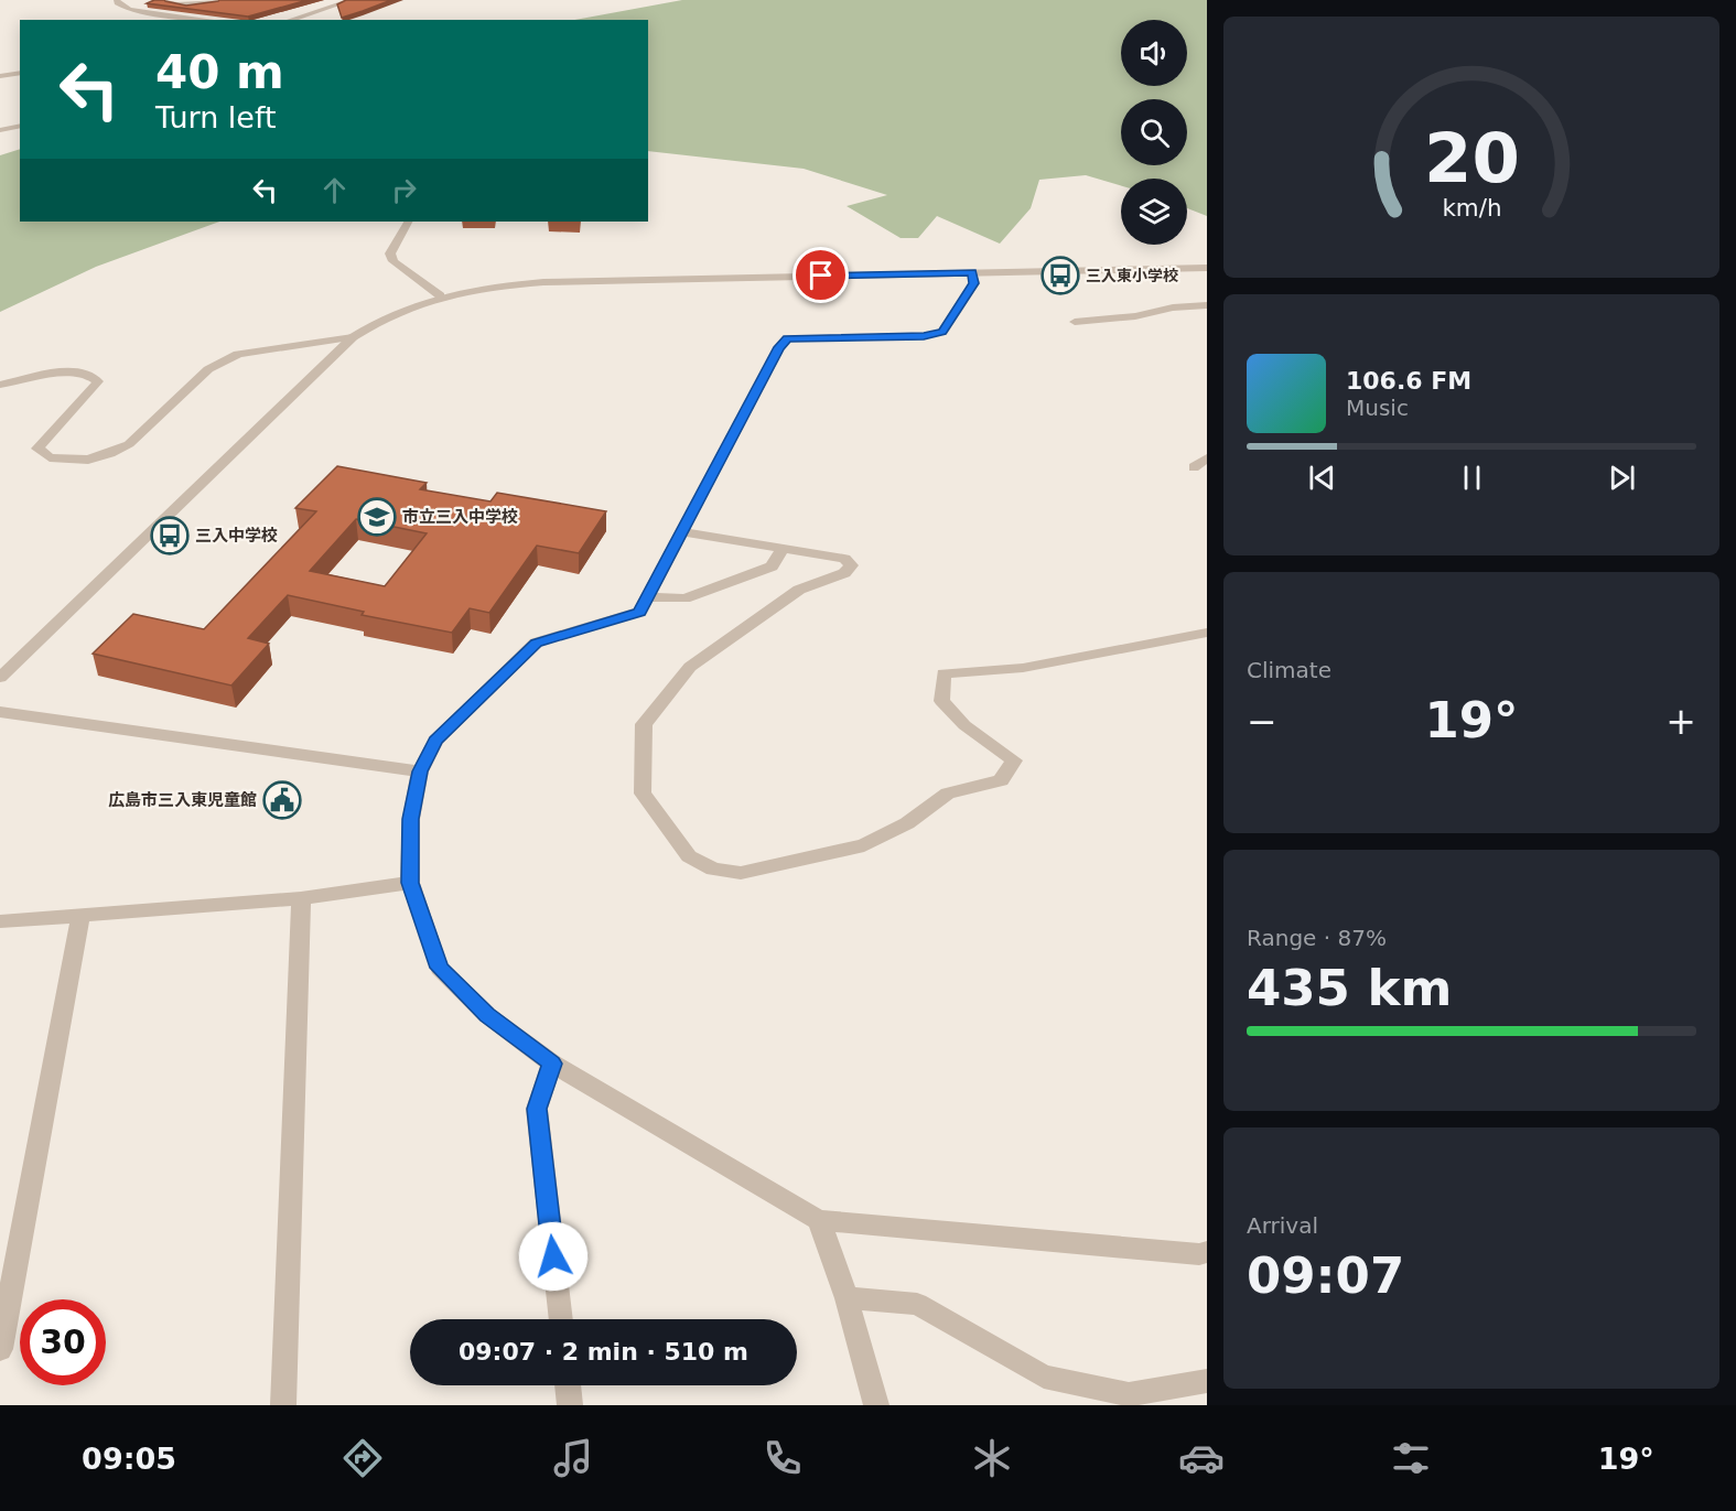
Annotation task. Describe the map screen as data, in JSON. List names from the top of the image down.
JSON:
{
  "places": {
    "bus stop": ["三入東小学校", "三入中学校"],
    "school or university": ["市立三入中学校"],
    "public building": ["広島市三入東児童館"]
  },
  "page": {
    "turn": ["40 m", "Turn left"],
    "song": ["106.6 FM", "Music"],
    "tile": [
      "Climate",
      ["Range · 87%", "435 km"],
      ["Arrival", "09:07"]
    ],
    "heat": ["−", "19°", "+"],
    "limit": "30",
    "trip": "09:07 · 2 min · 510 m",
    "tabs": ["09:05", "19°"],
    "gauge": ["20", "km/h"]
  }
}
